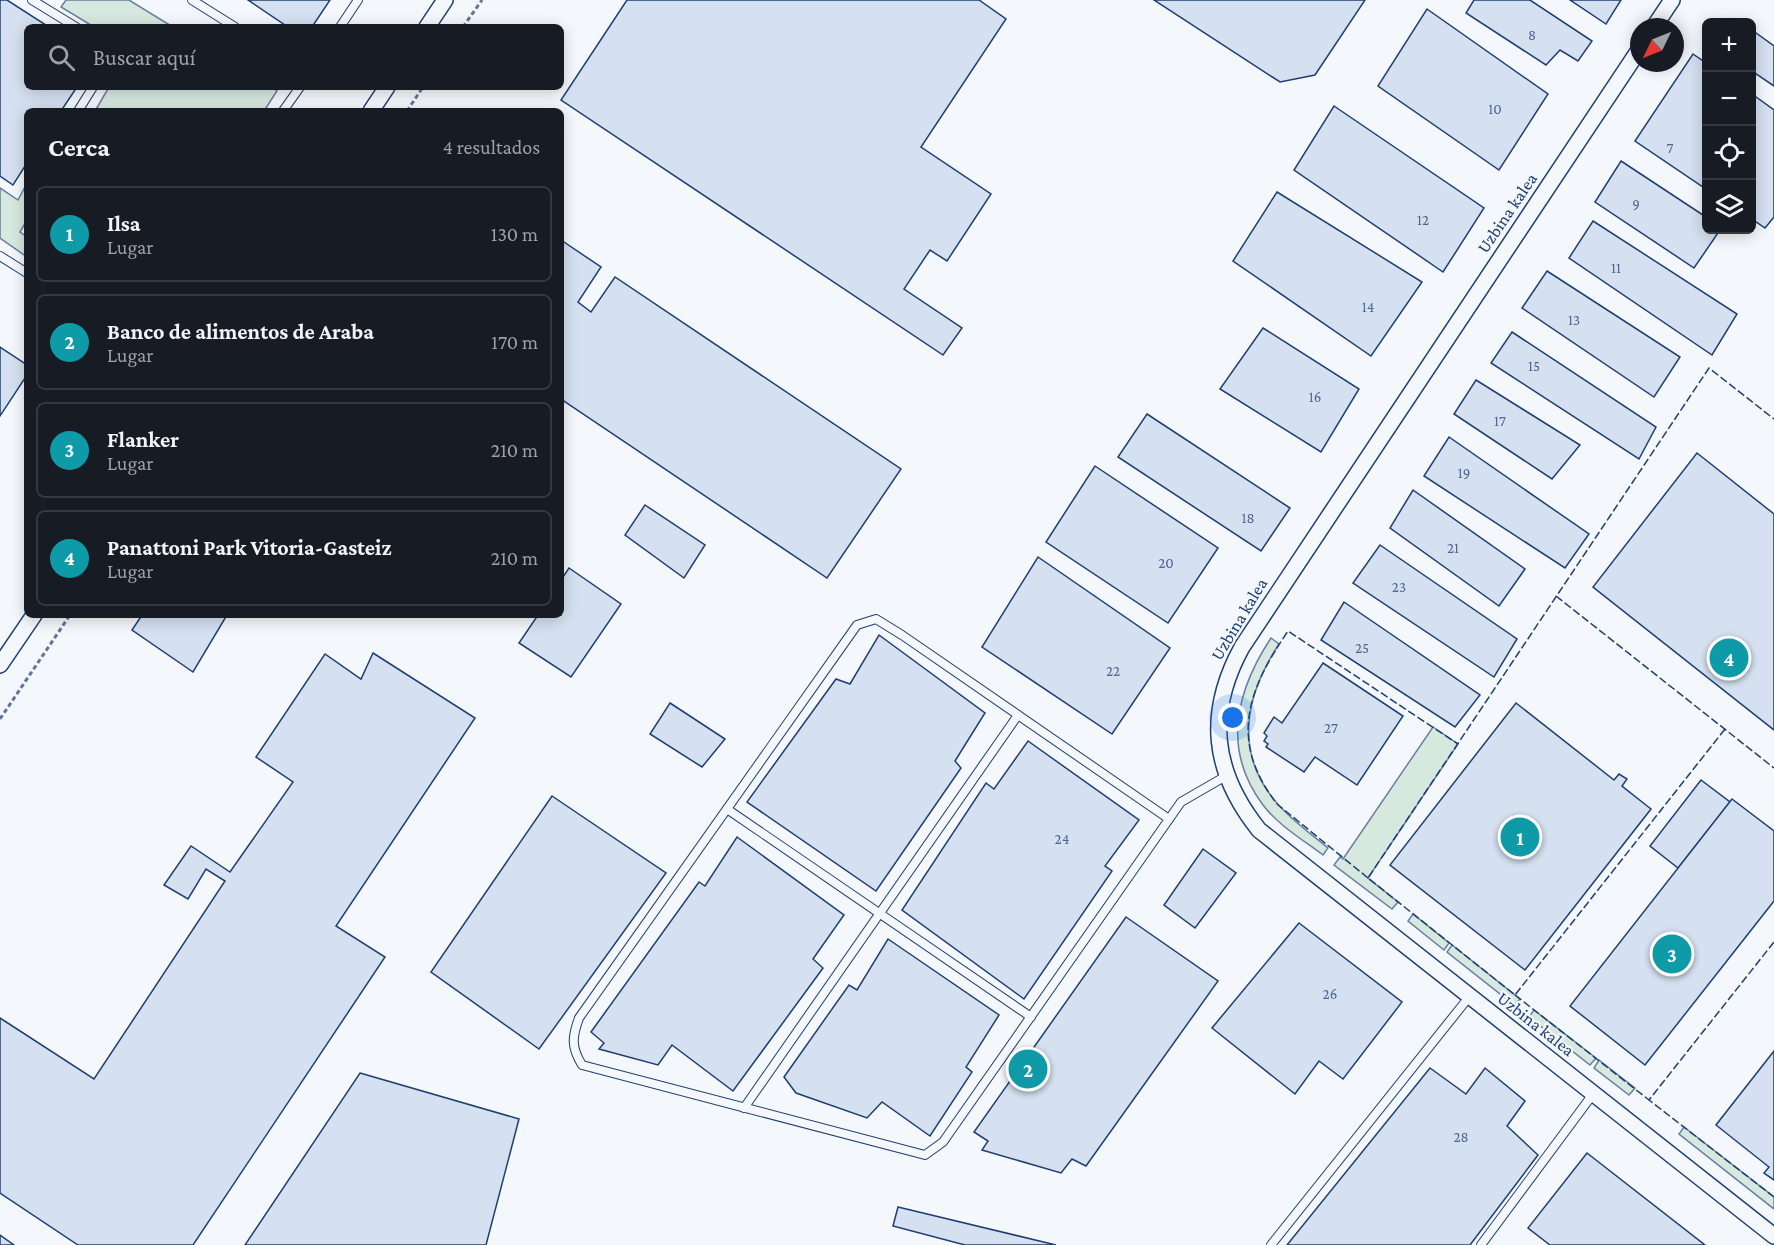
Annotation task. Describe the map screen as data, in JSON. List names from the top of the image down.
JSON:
{
  "streets": {
    "street": ["Uzbina kalea"]
  },
  "house_numbers": [
    "8",
    "10",
    "7",
    "9",
    "12",
    "11",
    "14",
    "13",
    "15",
    "16",
    "17",
    "19",
    "18",
    "21",
    "20",
    "23",
    "25",
    "22",
    "27",
    "24",
    "26",
    "28"
  ],
  "north": "bottom left",
  "page": {
    "map_buttons": ["+", "−"],
    "search": "Buscar aquí",
    "heading": ["Cerca", "4 resultados"],
    "list": [
      {
        "mark": "1",
        "name": "Ilsa",
        "note": "Lugar",
        "value": "130 m"
      },
      {
        "mark": "2",
        "name": "Banco de alimentos de Araba",
        "note": "Lugar",
        "value": "170 m"
      },
      {
        "mark": "3",
        "name": "Flanker",
        "note": "Lugar",
        "value": "210 m"
      },
      {
        "mark": "4",
        "name": "Panattoni Park Vitoria-Gasteiz",
        "note": "Lugar",
        "value": "210 m"
      }
    ],
    "pins": [
      "4",
      "1",
      "3",
      "2"
    ]
  }
}
